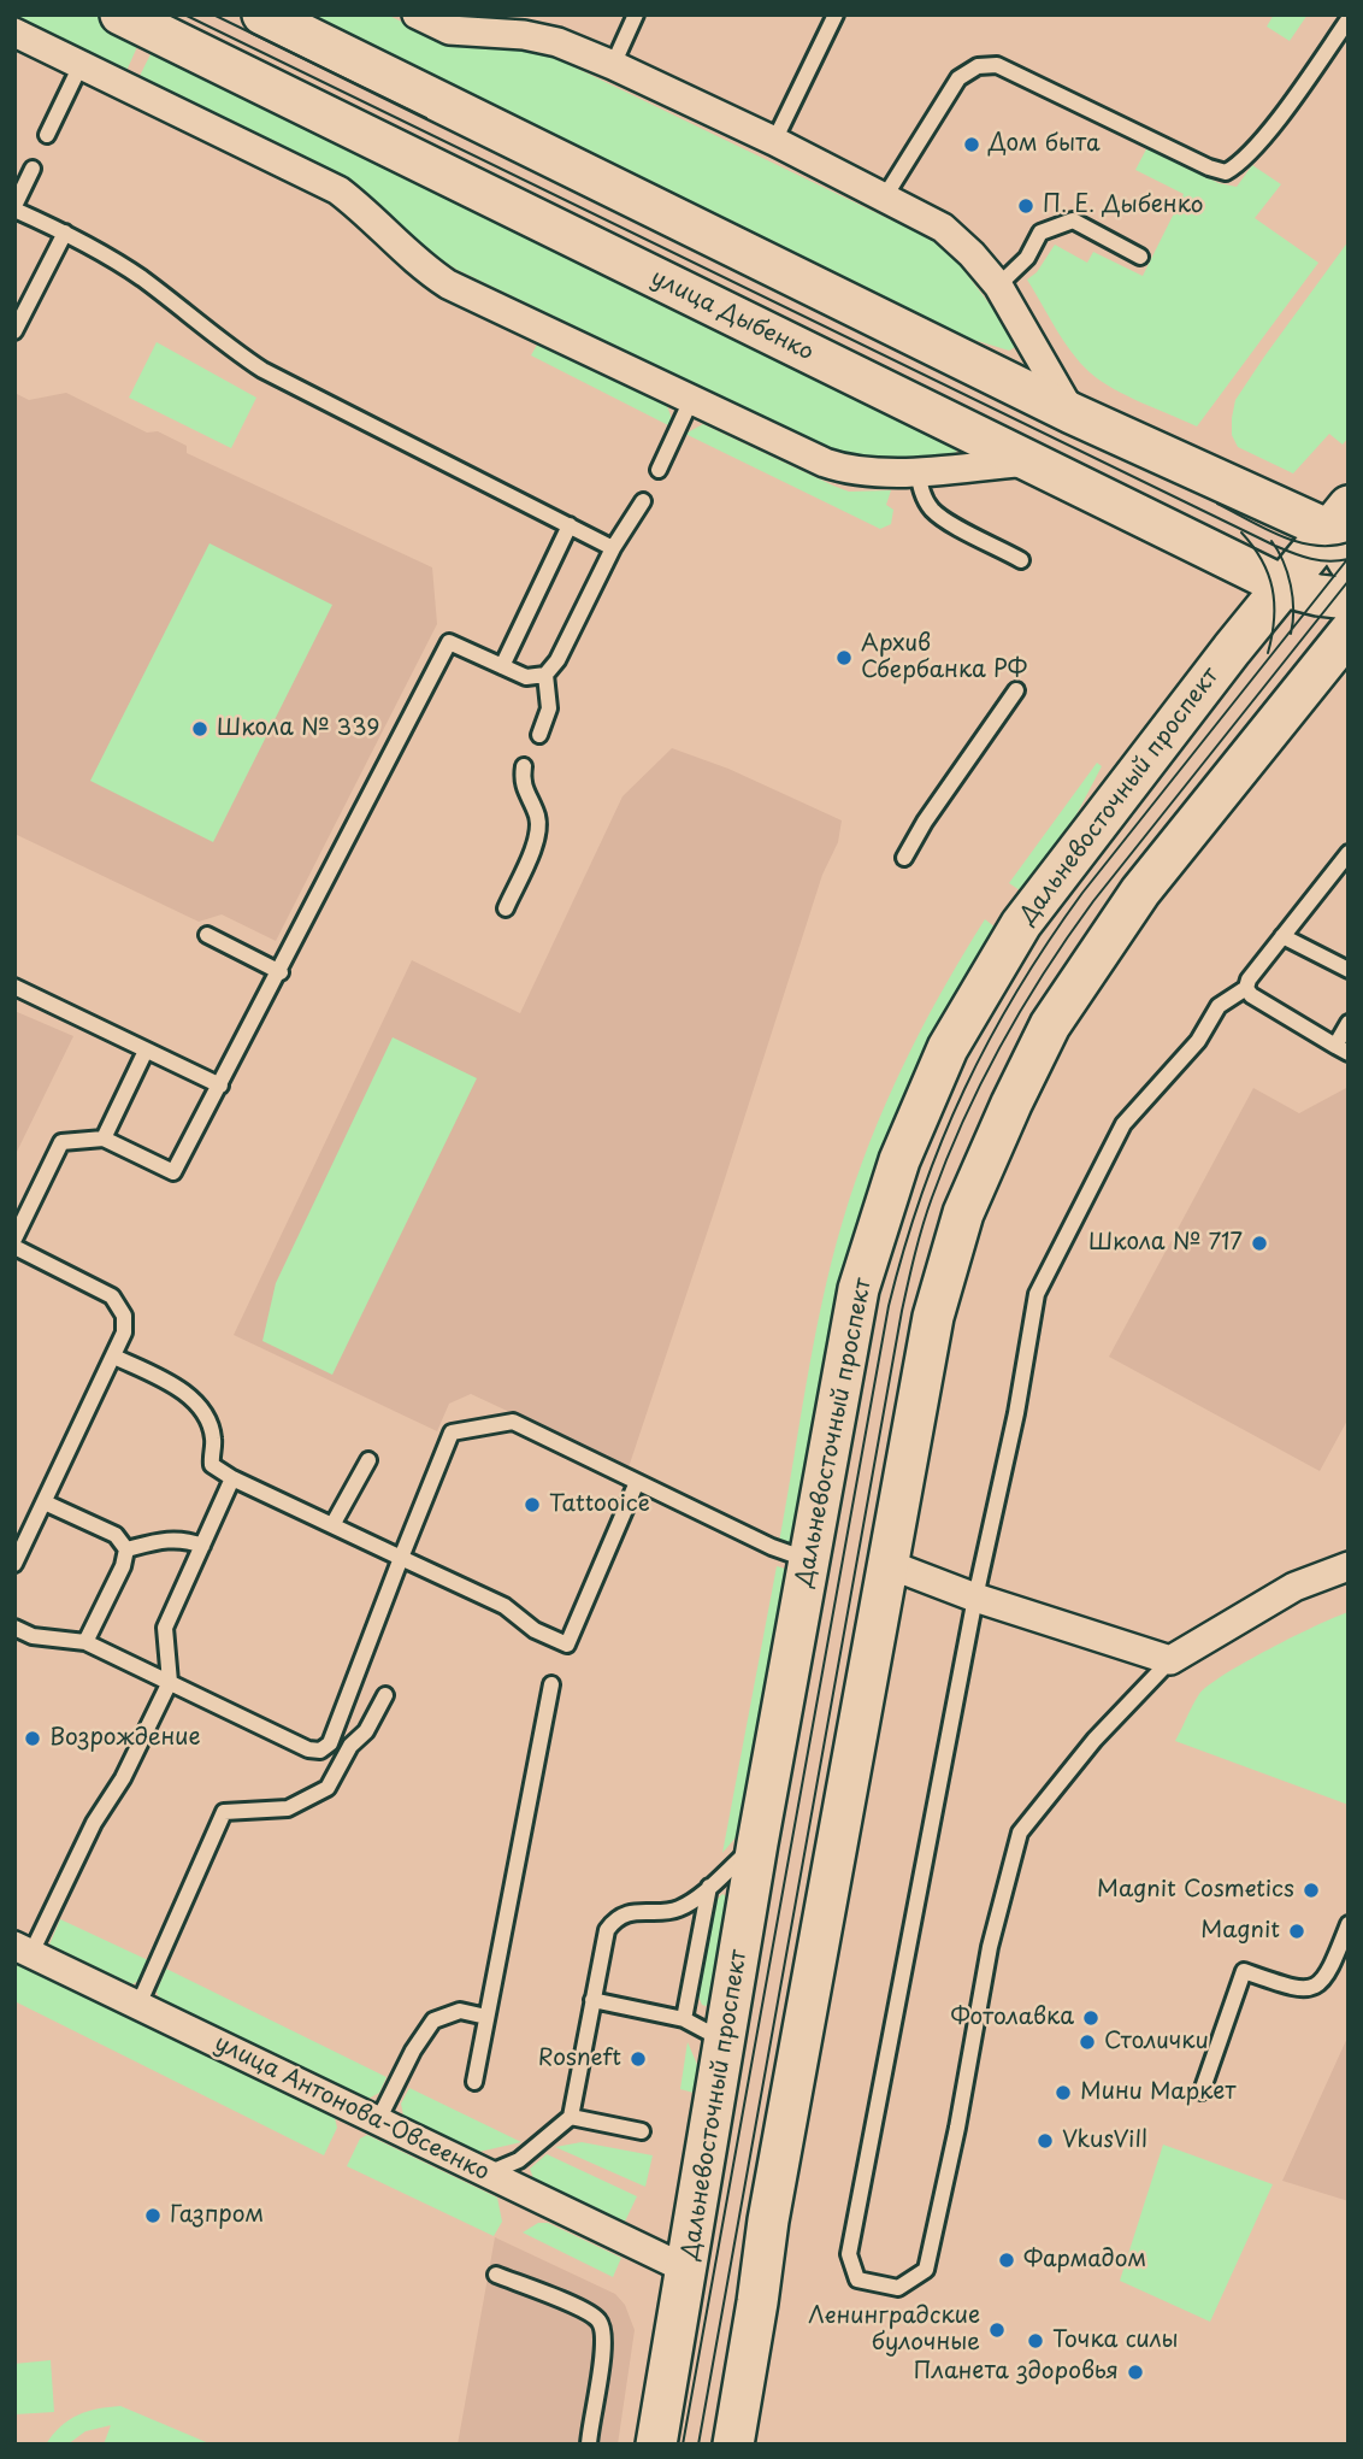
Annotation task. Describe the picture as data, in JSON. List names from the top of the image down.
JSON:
{
  "streets": {
    "main road": ["улица Дыбенко", "Дальневосточный проспект"],
    "street": ["улица Антонова-Овсеенко"]
  },
  "crossings": [
    ["улица Дыбенко", "Дальневосточный проспект"],
    ["Дальневосточный проспект", "улица Антонова-Овсеенко"]
  ],
  "places": [
    "Дом быта",
    "П. Е. Дыбенко",
    "Архив Сбербанка РФ",
    "Школа № 339",
    "Школа № 717",
    "Tattooice",
    "Возрождение",
    "Magnit Cosmetics",
    "Magnit",
    "Фотолавка",
    "Столички",
    "Rosneft",
    "Мини Маркет",
    "VkusVill",
    "Газпром",
    "Фармадом",
    "Ленинградские булочные",
    "Точка силы",
    "Планета здоровья"
  ]
}
